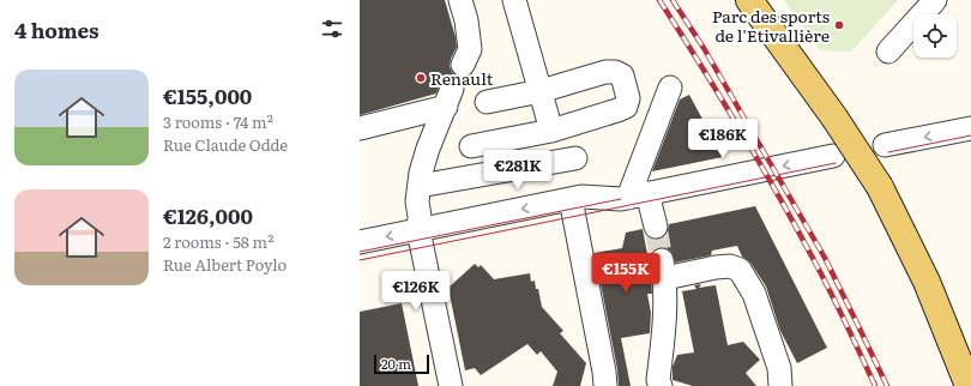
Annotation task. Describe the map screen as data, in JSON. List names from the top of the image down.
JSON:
{
  "places": ["Parc des sports de l'Etivallière", "Renault"],
  "scale_bar": "20 m",
  "page": {
    "heading": "4 homes",
    "list": [
      {
        "name": "€155,000",
        "note": "3 rooms · 74 m² · Rue Claude Odde"
      },
      {
        "name": "€126,000",
        "note": "2 rooms · 58 m² · Rue Albert Poylo"
      }
    ],
    "price": [
      "€186K",
      "€281K",
      "€155K",
      "€126K"
    ],
    "scale": "20 m"
  }
}
